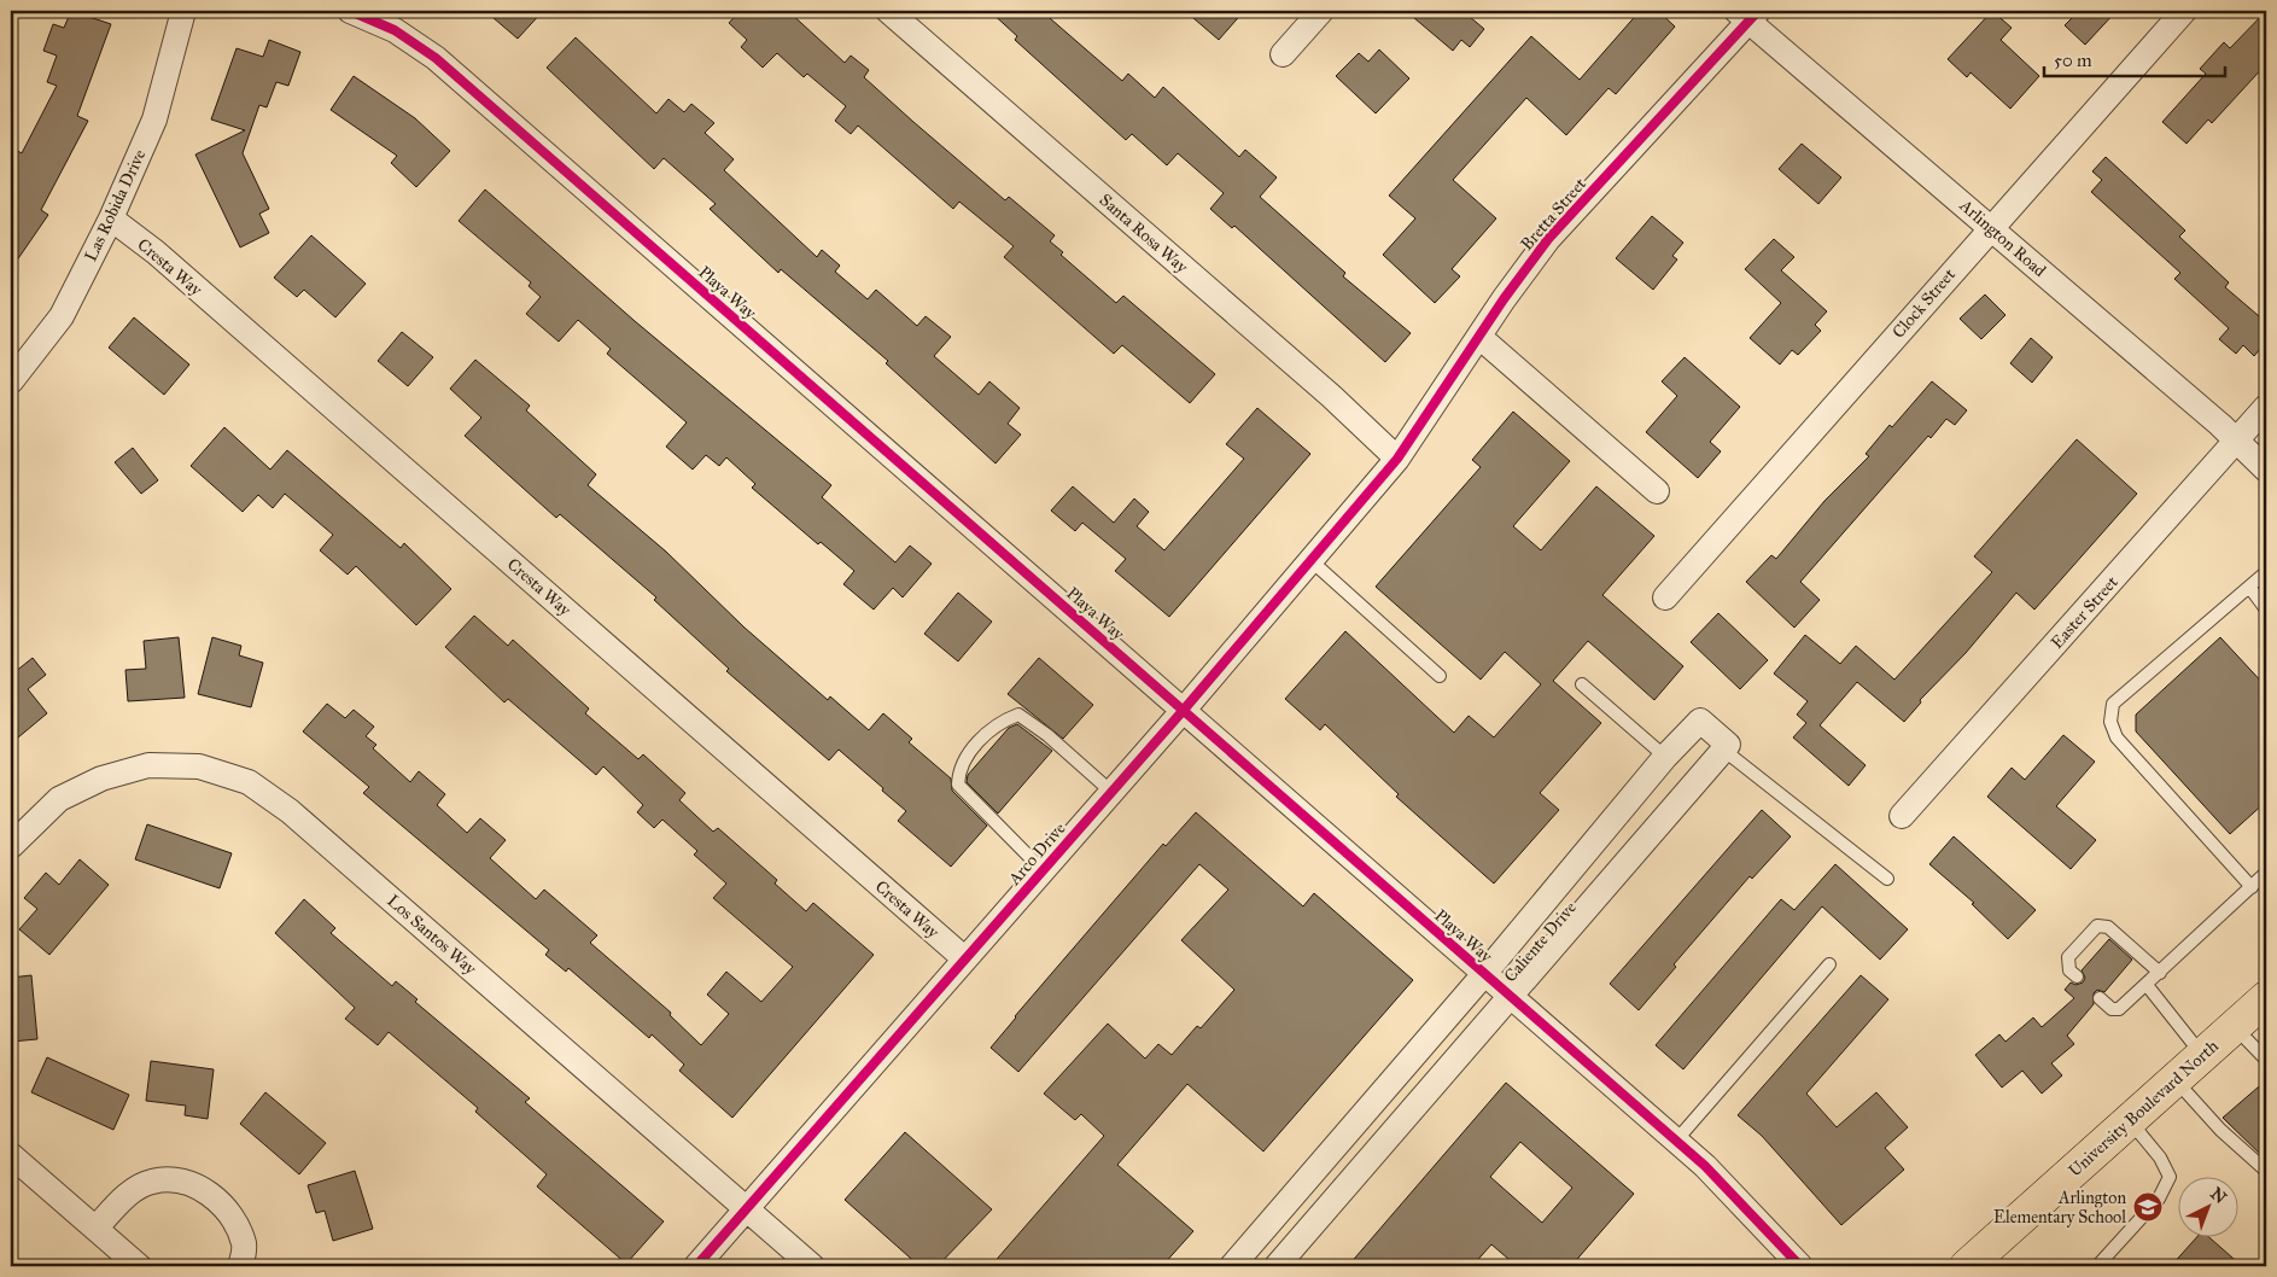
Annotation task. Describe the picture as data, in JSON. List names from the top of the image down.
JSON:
{
  "streets": {
    "main road": ["University Boulevard North"],
    "street": [
      "Las Robida Drive",
      "Bretta Street",
      "Santa Rosa Way",
      "Arlington Road",
      "Cresta Way",
      "Playa Way",
      "Clock Street",
      "Easter Street",
      "Arco Drive",
      "Los Santos Way",
      "Caliente Drive"
    ]
  },
  "crossings": [
    ["Las Robida Drive", "Cresta Way"],
    ["Bretta Street", "Santa Rosa Way"],
    ["Bretta Street", "Arlington Road"],
    ["Bretta Street", "Arco Drive"],
    ["Santa Rosa Way", "Arco Drive"],
    ["Arlington Road", "Clock Street"],
    ["Arlington Road", "Easter Street"],
    ["Cresta Way", "Arco Drive"],
    ["Playa Way", "Arco Drive"],
    ["Playa Way", "Caliente Drive"],
    ["Arco Drive", "Los Santos Way"]
  ],
  "places": {
    "school or university": ["Arlington Elementary School"]
  },
  "scale_bar": "50 m",
  "north": "top right"
}
